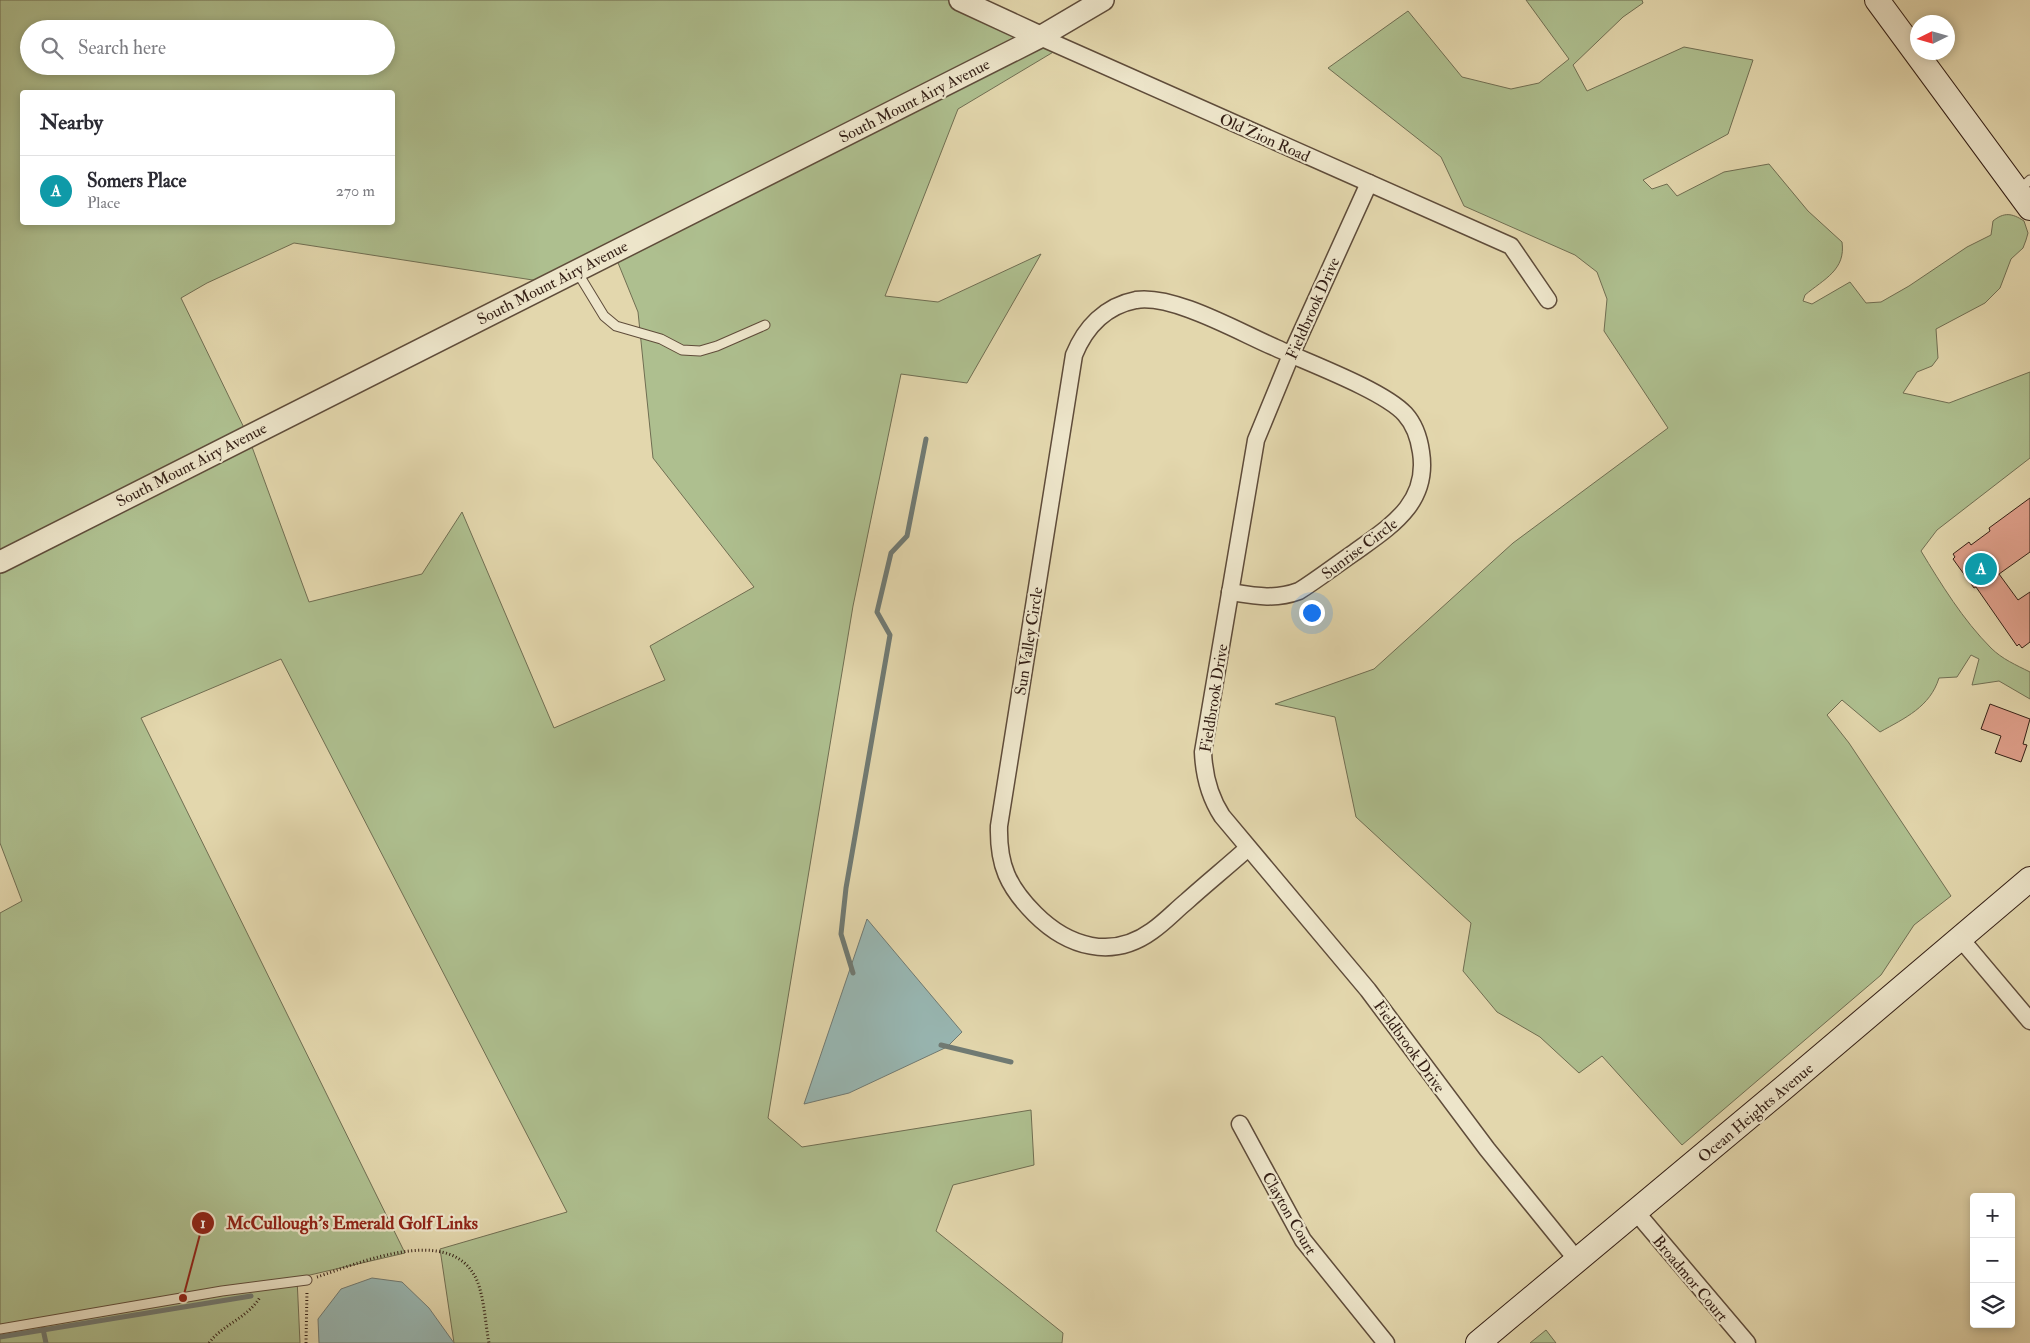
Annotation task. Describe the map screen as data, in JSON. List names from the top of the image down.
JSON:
{
  "streets": {
    "main road": ["Ocean Heights Avenue"],
    "street": [
      "South Mount Airy Avenue",
      "Old Zion Road",
      "Fieldbrook Drive",
      "Sunrise Circle",
      "Sun Valley Circle",
      "Clayton Court",
      "Broadmor Court"
    ]
  },
  "crossings": [
    ["South Mount Airy Avenue", "Old Zion Road"],
    ["Old Zion Road", "Fieldbrook Drive"],
    ["Fieldbrook Drive", "Sunrise Circle"],
    ["Fieldbrook Drive", "Sun Valley Circle"],
    ["Fieldbrook Drive", "Ocean Heights Avenue"],
    ["Sunrise Circle", "Sun Valley Circle"],
    ["Ocean Heights Avenue", "Broadmor Court"]
  ],
  "places": ["McCullough's Emerald Golf Links"],
  "north": "left",
  "page": {
    "search": "Search here",
    "heading": "Nearby",
    "list": [
      {
        "mark": "A",
        "name": "Somers Place",
        "note": "Place",
        "value": "270 m"
      }
    ],
    "pins": "A",
    "map_buttons": ["+", "−"]
  }
}
